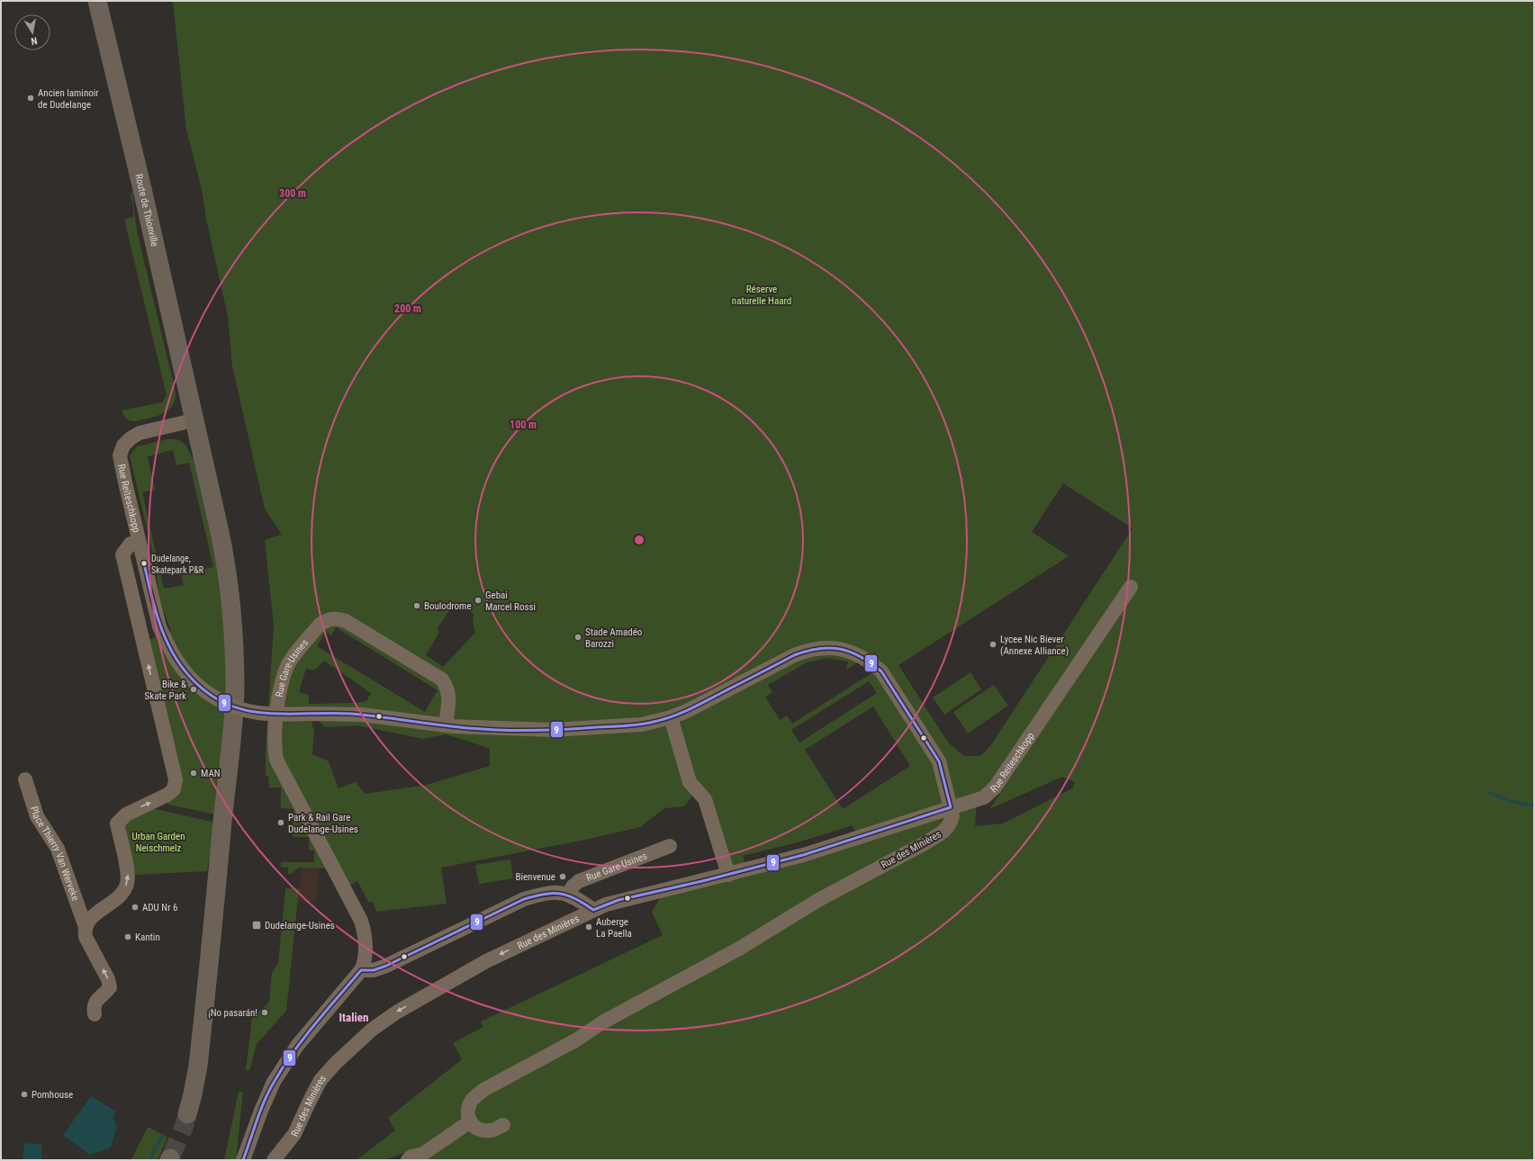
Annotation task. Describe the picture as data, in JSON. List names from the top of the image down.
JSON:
{
  "streets": {
    "main road": ["Route de Thionville"],
    "street": [
      "Rue Reiteschkopp",
      "Rue Gare-Usines",
      "Rue des Minières",
      "Place Thierry Van Werveke"
    ]
  },
  "crossings": [
    ["Route de Thionville", "Rue Reiteschkopp"],
    ["Rue Reiteschkopp", "Rue Gare-Usines"],
    ["Rue Reiteschkopp", "Rue des Minières"]
  ],
  "districts": ["Italien"],
  "parks": ["Réserve naturelle Haard", "Urban Garden Neischmelz"],
  "places": {
    "other": [
      "Ancien laminoir de Dudelange",
      "Dudelange, Skatepark P&R",
      "Gebai Marcel Rossi",
      "Boulodrome",
      "Stade Amadéo Barozzi",
      "Lycee Nic Biever (Annexe Alliance)",
      "Bike & Skate Park",
      "MAN",
      "Park & Rail Gare Dudelange-Usines",
      "Bienvenue",
      "ADU Nr 6",
      "Auberge La Paella",
      "Kantin",
      "¡No pasarán!",
      "Pomhouse"
    ],
    "transit": ["Dudelange-Usines"]
  },
  "lines": ["transit line 9"],
  "north": "bottom",
  "rings": ["300 m", "200 m", "100 m"]
}
